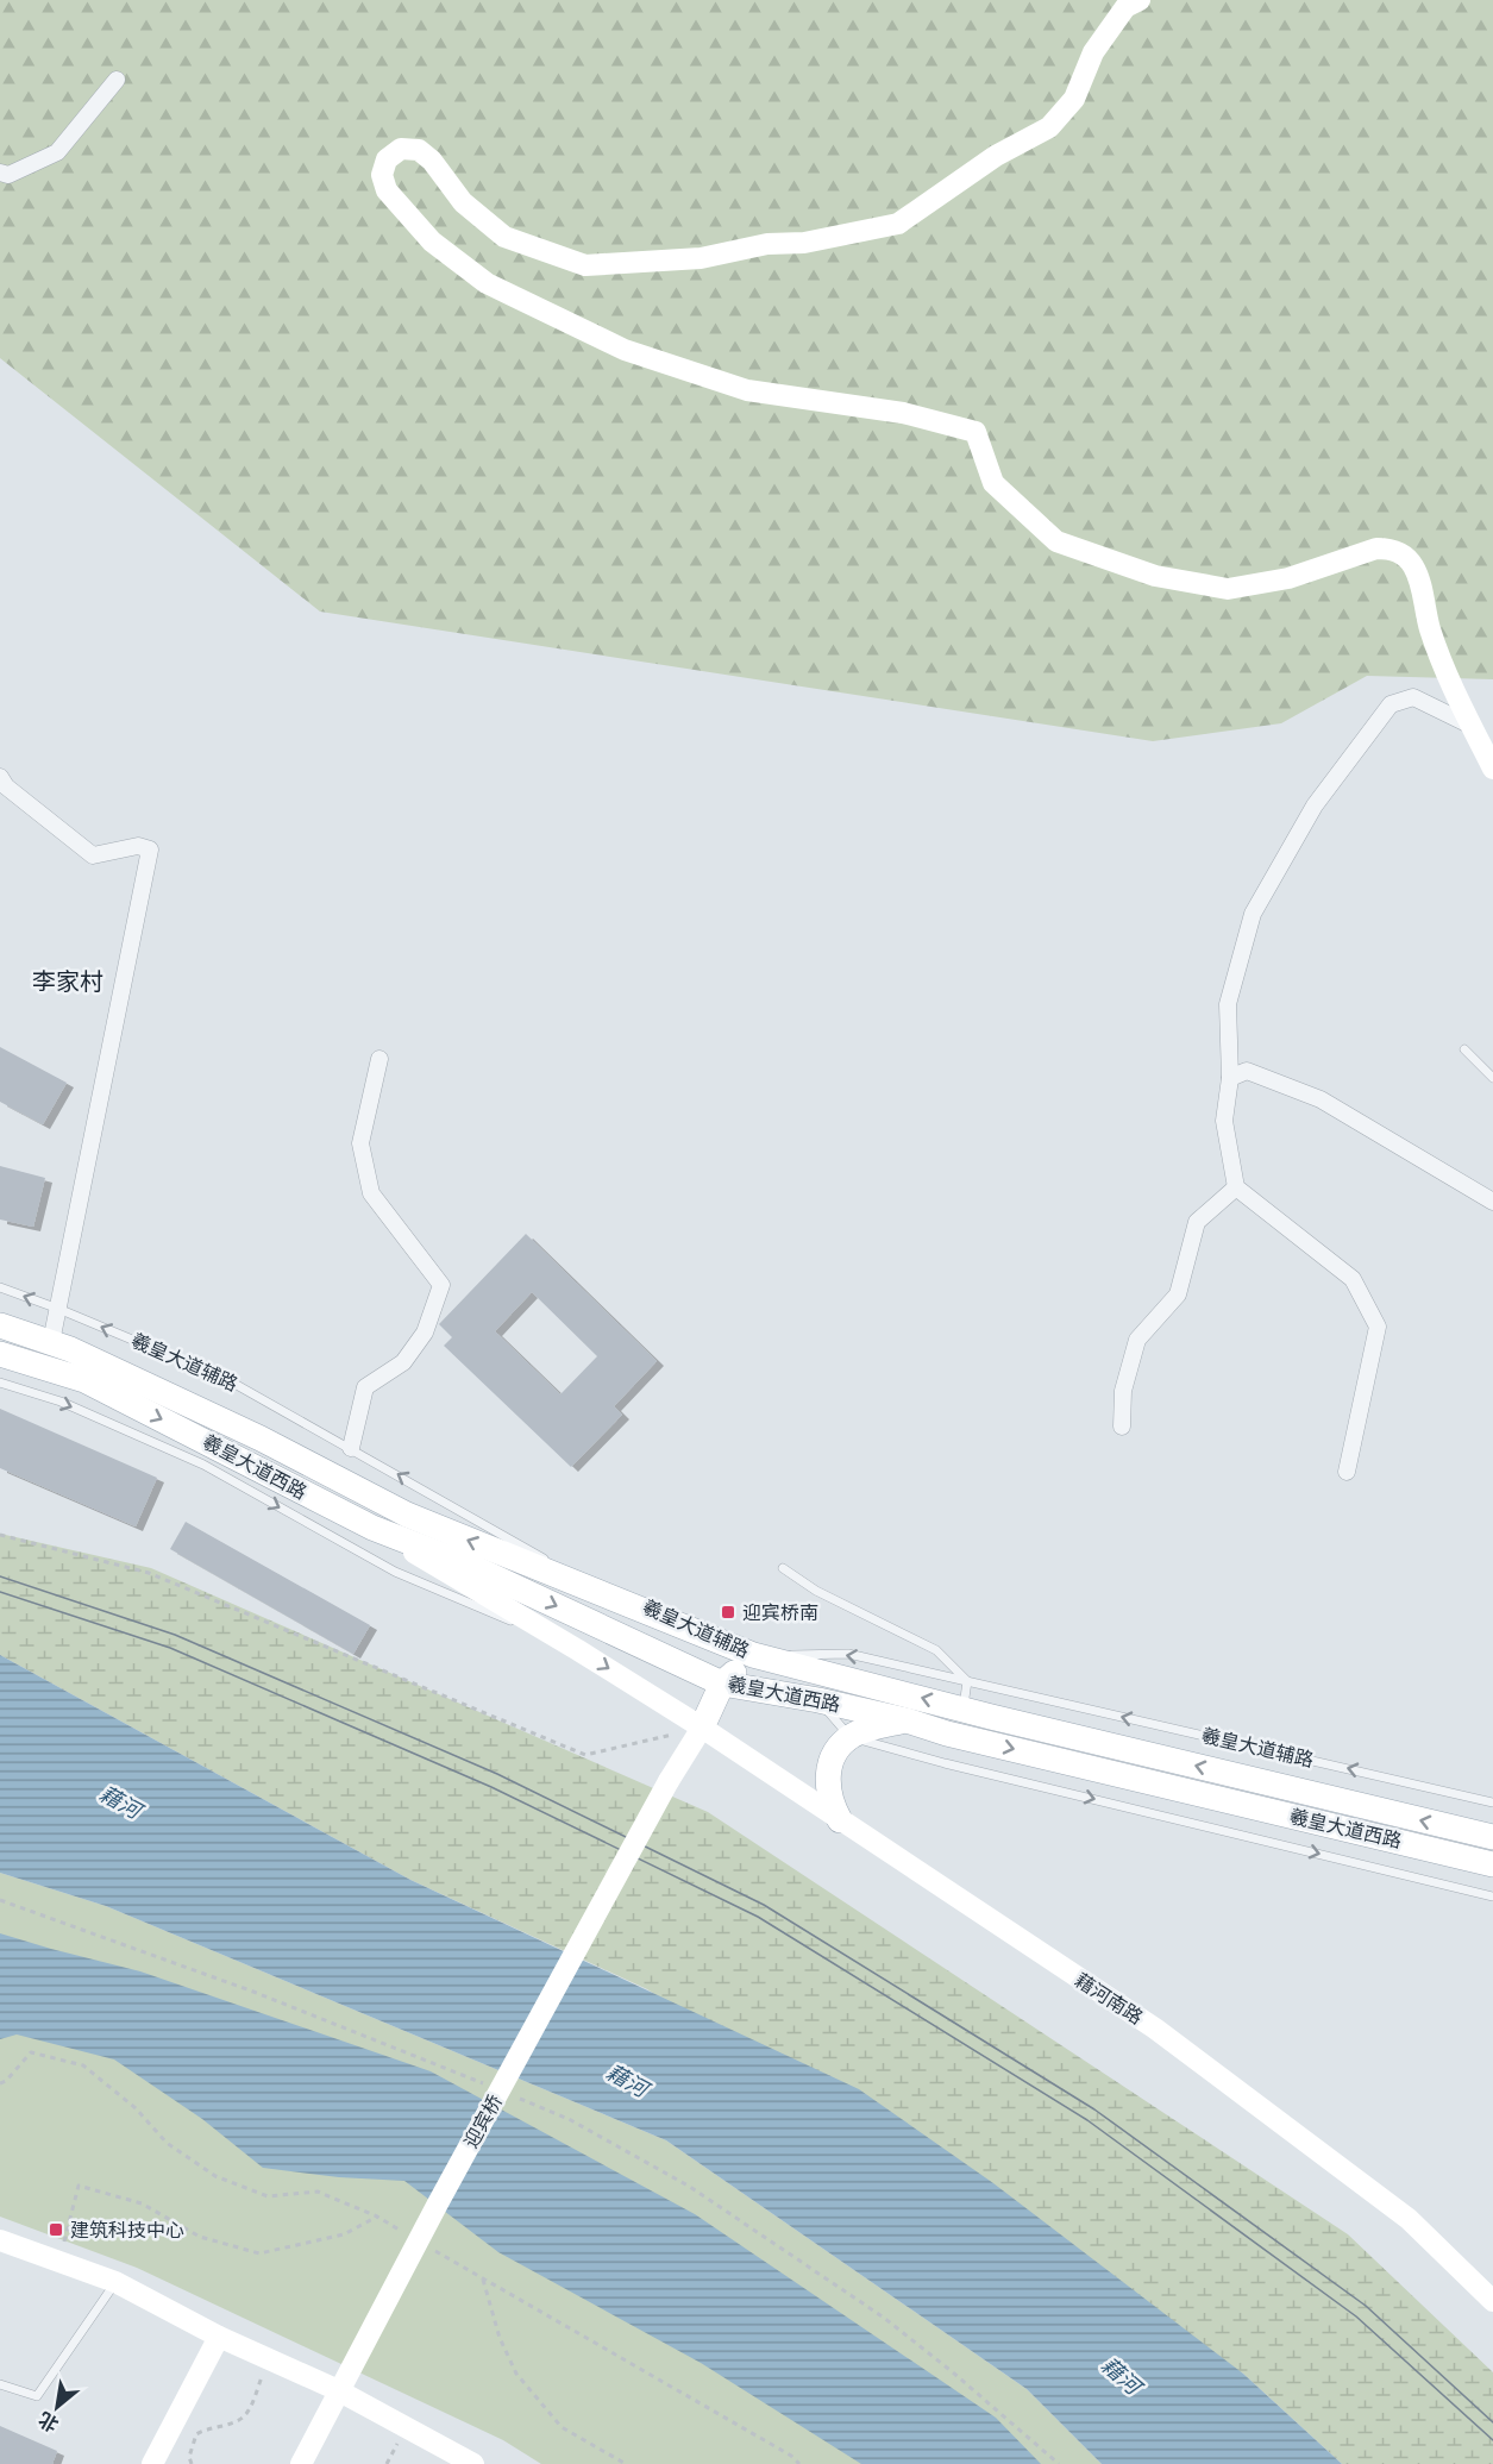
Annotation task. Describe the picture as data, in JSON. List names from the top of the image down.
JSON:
{
  "streets": {
    "main road": ["羲皇大道西路", "藉河南路", "迎宾桥"],
    "lane": ["羲皇大道辅路"]
  },
  "crossings": [
    ["羲皇大道辅路", "羲皇大道西路"],
    ["羲皇大道西路", "藉河南路"],
    ["藉河南路", "迎宾桥"]
  ],
  "one_way": ["羲皇大道辅路"],
  "districts": ["李家村"],
  "water": ["藉河"],
  "places": {
    "transit": ["迎宾桥南", "建筑科技中心"]
  },
  "north": "bottom left"
}
